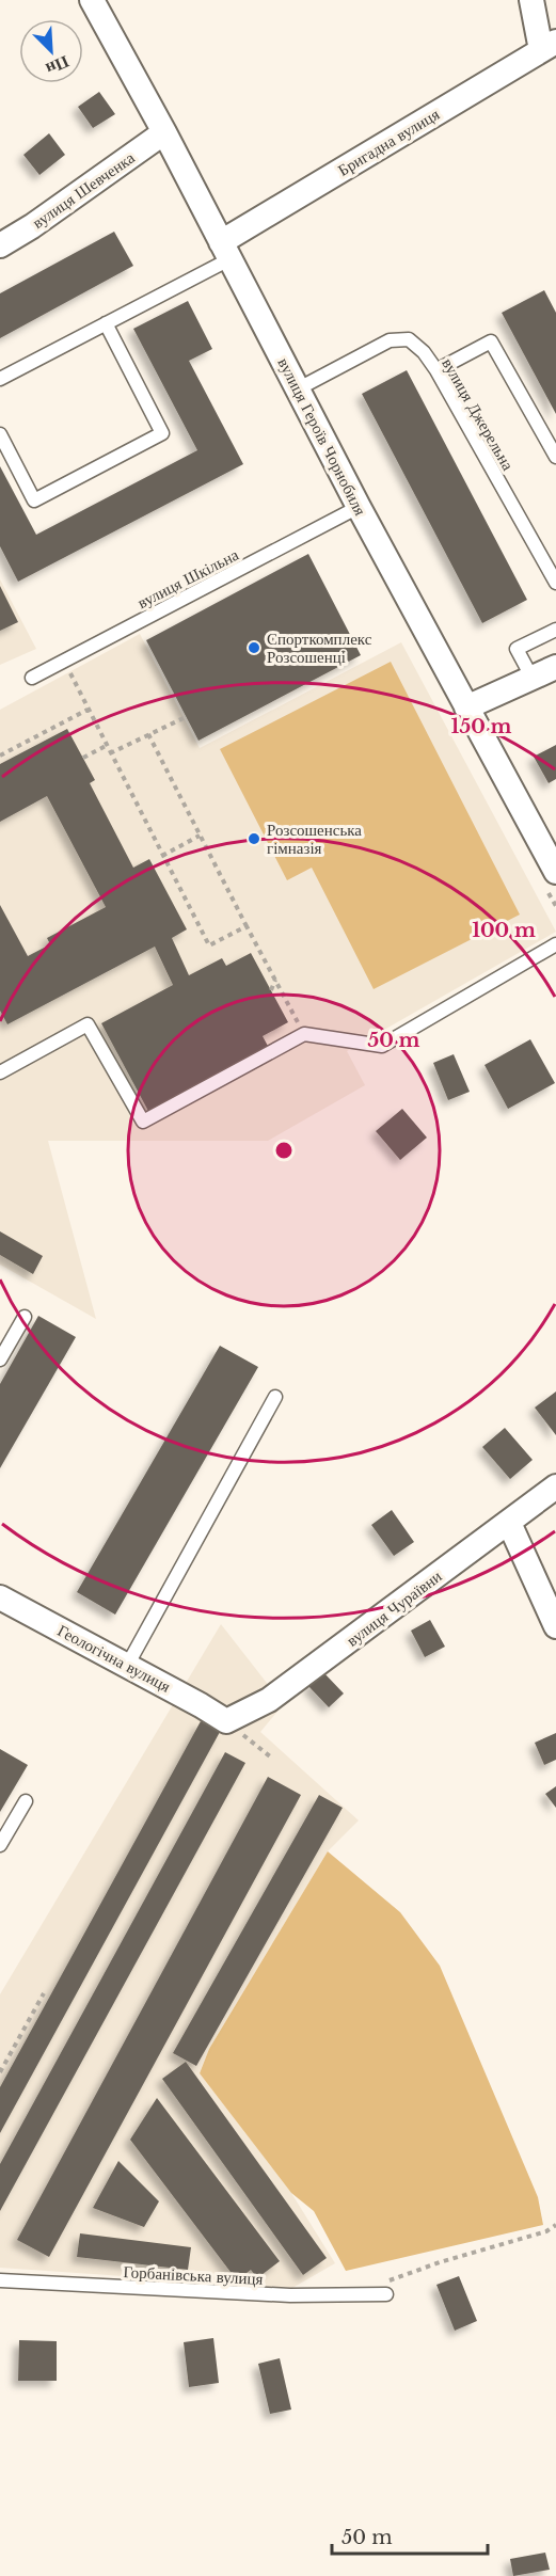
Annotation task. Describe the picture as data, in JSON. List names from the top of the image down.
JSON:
{
  "streets": {
    "street": [
      "Бригадна вулиця",
      "вулиця Шевченка",
      "вулиця Героїв Чорнобиля",
      "вулиця Чураївни",
      "Геологічна вулиця"
    ],
    "lane": ["вулиця Джерельна", "вулиця Шкільна", "Горбанівська вулиця"]
  },
  "crossings": [
    ["Бригадна вулиця", "вулиця Героїв Чорнобиля"],
    ["вулиця Шевченка", "вулиця Героїв Чорнобиля"],
    ["вулиця Джерельна", "вулиця Героїв Чорнобиля"],
    ["вулиця Героїв Чорнобиля", "вулиця Шкільна"],
    ["вулиця Чураївни", "Геологічна вулиця"]
  ],
  "places": ["Спорткомплекс Розсошенці", "Розсошенська гімназія"],
  "scale_bar": "50 m",
  "north": "bottom right",
  "rings": ["150 m", "100 m", "50 m"]
}
